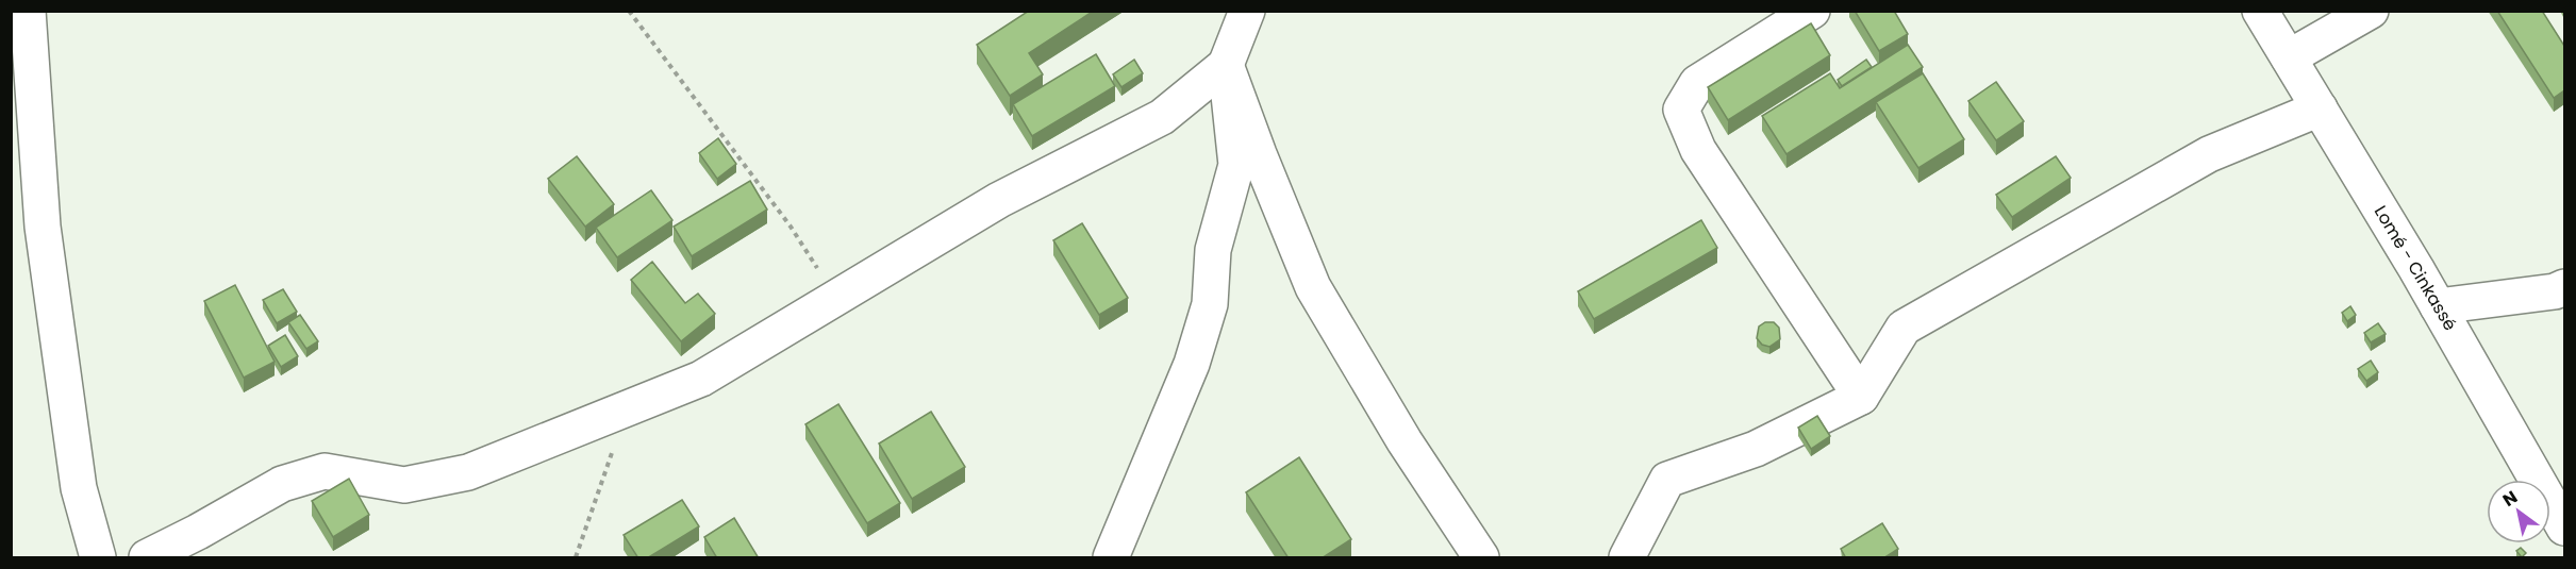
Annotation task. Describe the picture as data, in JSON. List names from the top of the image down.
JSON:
{
  "streets": {
    "main road": ["Lomé - Cinkassé"]
  },
  "north": "top left"
}
